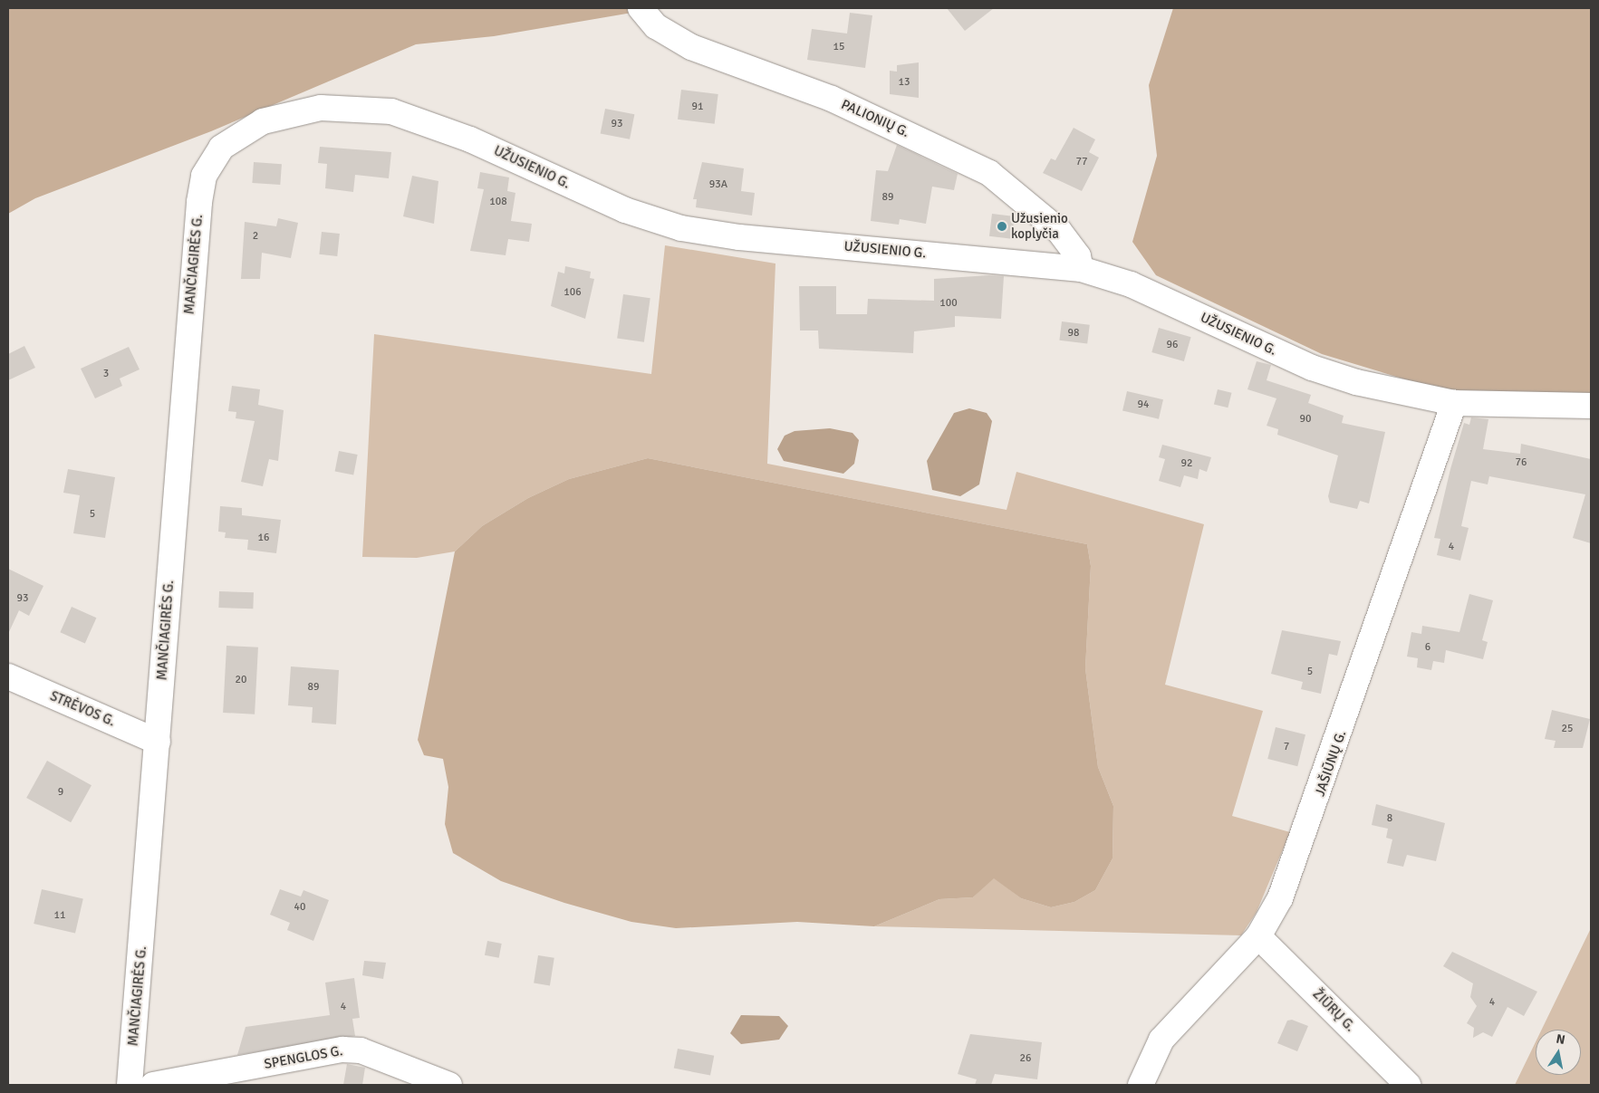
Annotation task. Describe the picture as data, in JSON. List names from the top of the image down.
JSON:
{
  "streets": {
    "street": [
      "PALIONIŲ G.",
      "UŽUSIENIO G.",
      "MANČIAGIRĖS G.",
      "STRĖVOS G.",
      "JAŠIŪNŲ G.",
      "ŽIŪRŲ G.",
      "SPENGLOS G."
    ]
  },
  "crossings": [
    ["PALIONIŲ G.", "UŽUSIENIO G."],
    ["UŽUSIENIO G.", "MANČIAGIRĖS G."],
    ["UŽUSIENIO G.", "JAŠIŪNŲ G."],
    ["MANČIAGIRĖS G.", "STRĖVOS G."],
    ["JAŠIŪNŲ G.", "ŽIŪRŲ G."]
  ],
  "places": ["Užusienio koplyčia"],
  "house_numbers": [
    "15",
    "13",
    "91",
    "93",
    "77",
    "93A",
    "89",
    "108",
    "2",
    "106",
    "100",
    "98",
    "96",
    "3",
    "94",
    "90",
    "76",
    "92",
    "5",
    "16",
    "4",
    "93",
    "6",
    "5",
    "20",
    "89",
    "25",
    "7",
    "9",
    "8",
    "40",
    "11",
    "4",
    "4",
    "26"
  ],
  "north": "top"
}
